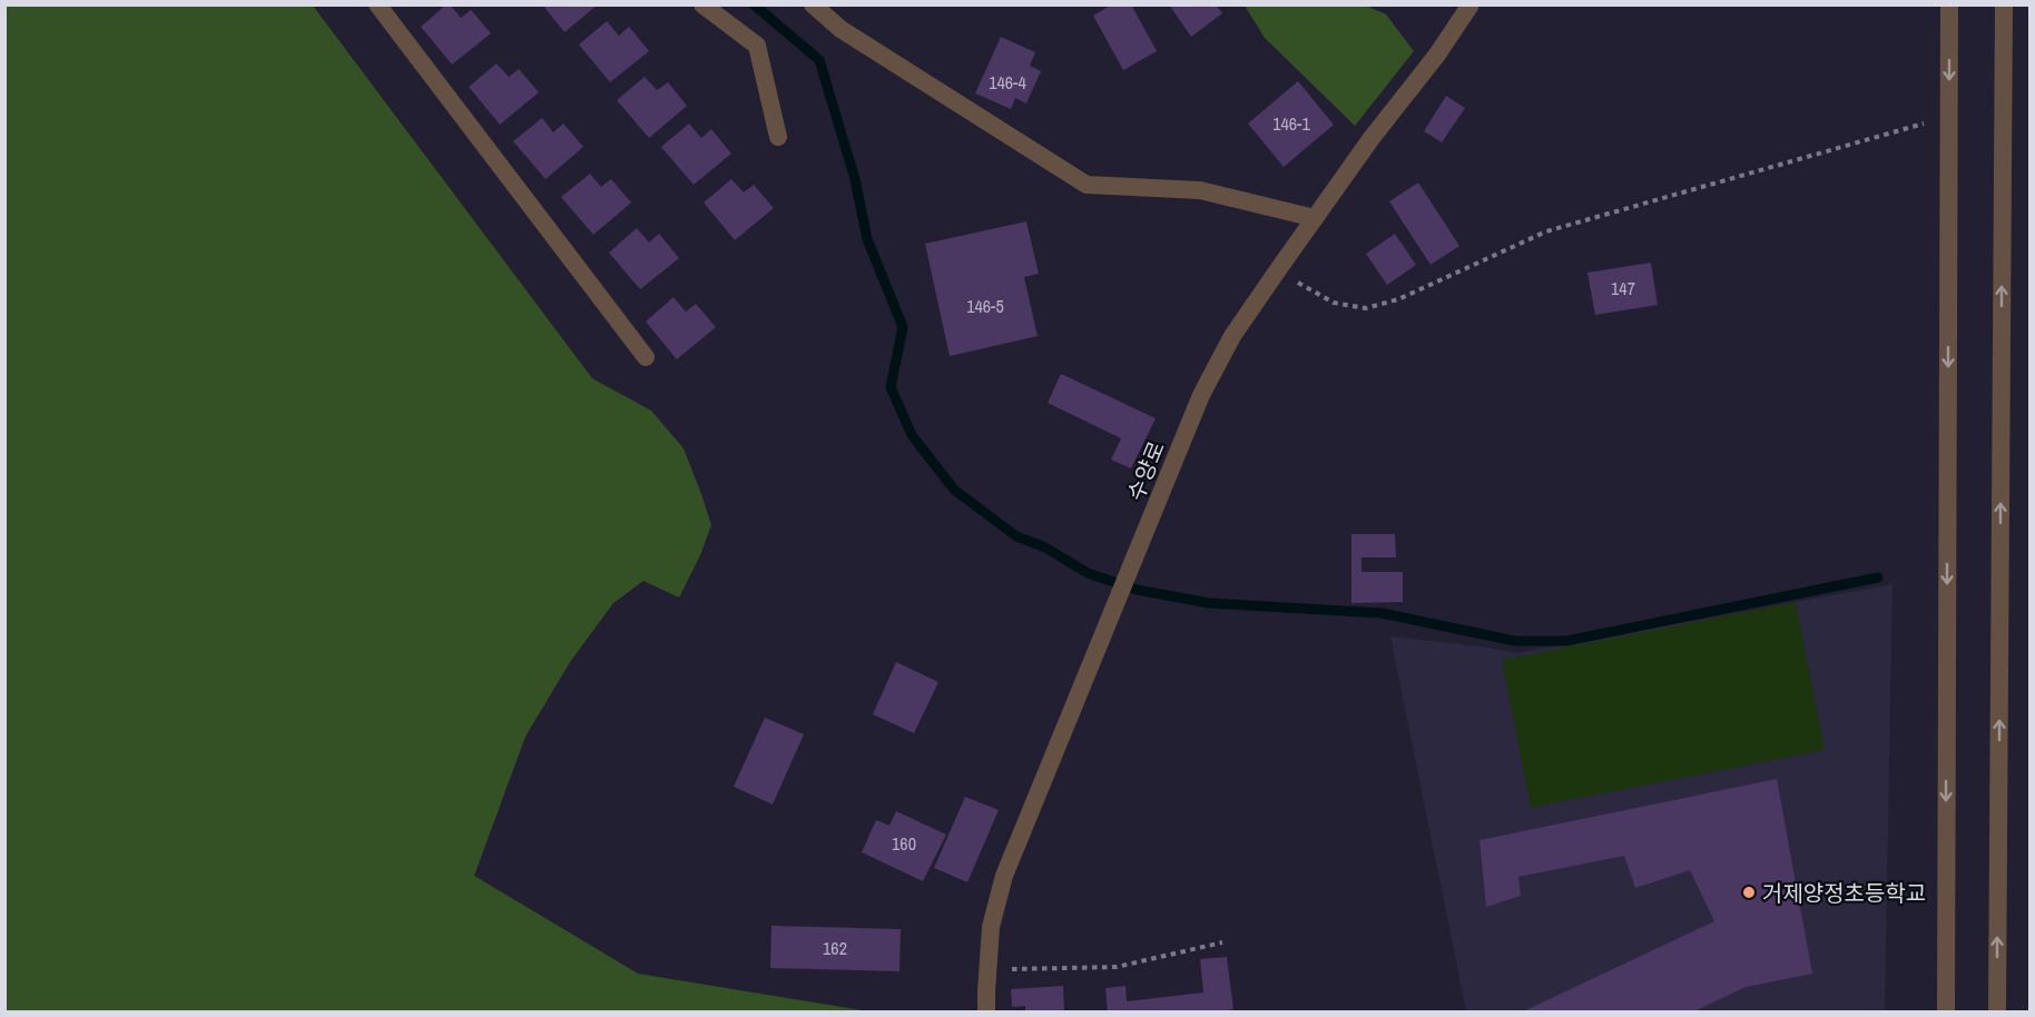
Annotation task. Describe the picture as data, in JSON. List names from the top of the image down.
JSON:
{
  "streets": {
    "street": ["수양로"]
  },
  "places": ["거제양정초등학교"],
  "house_numbers": [
    "146-4",
    "146-1",
    "147",
    "146-5",
    "160",
    "162"
  ]
}
